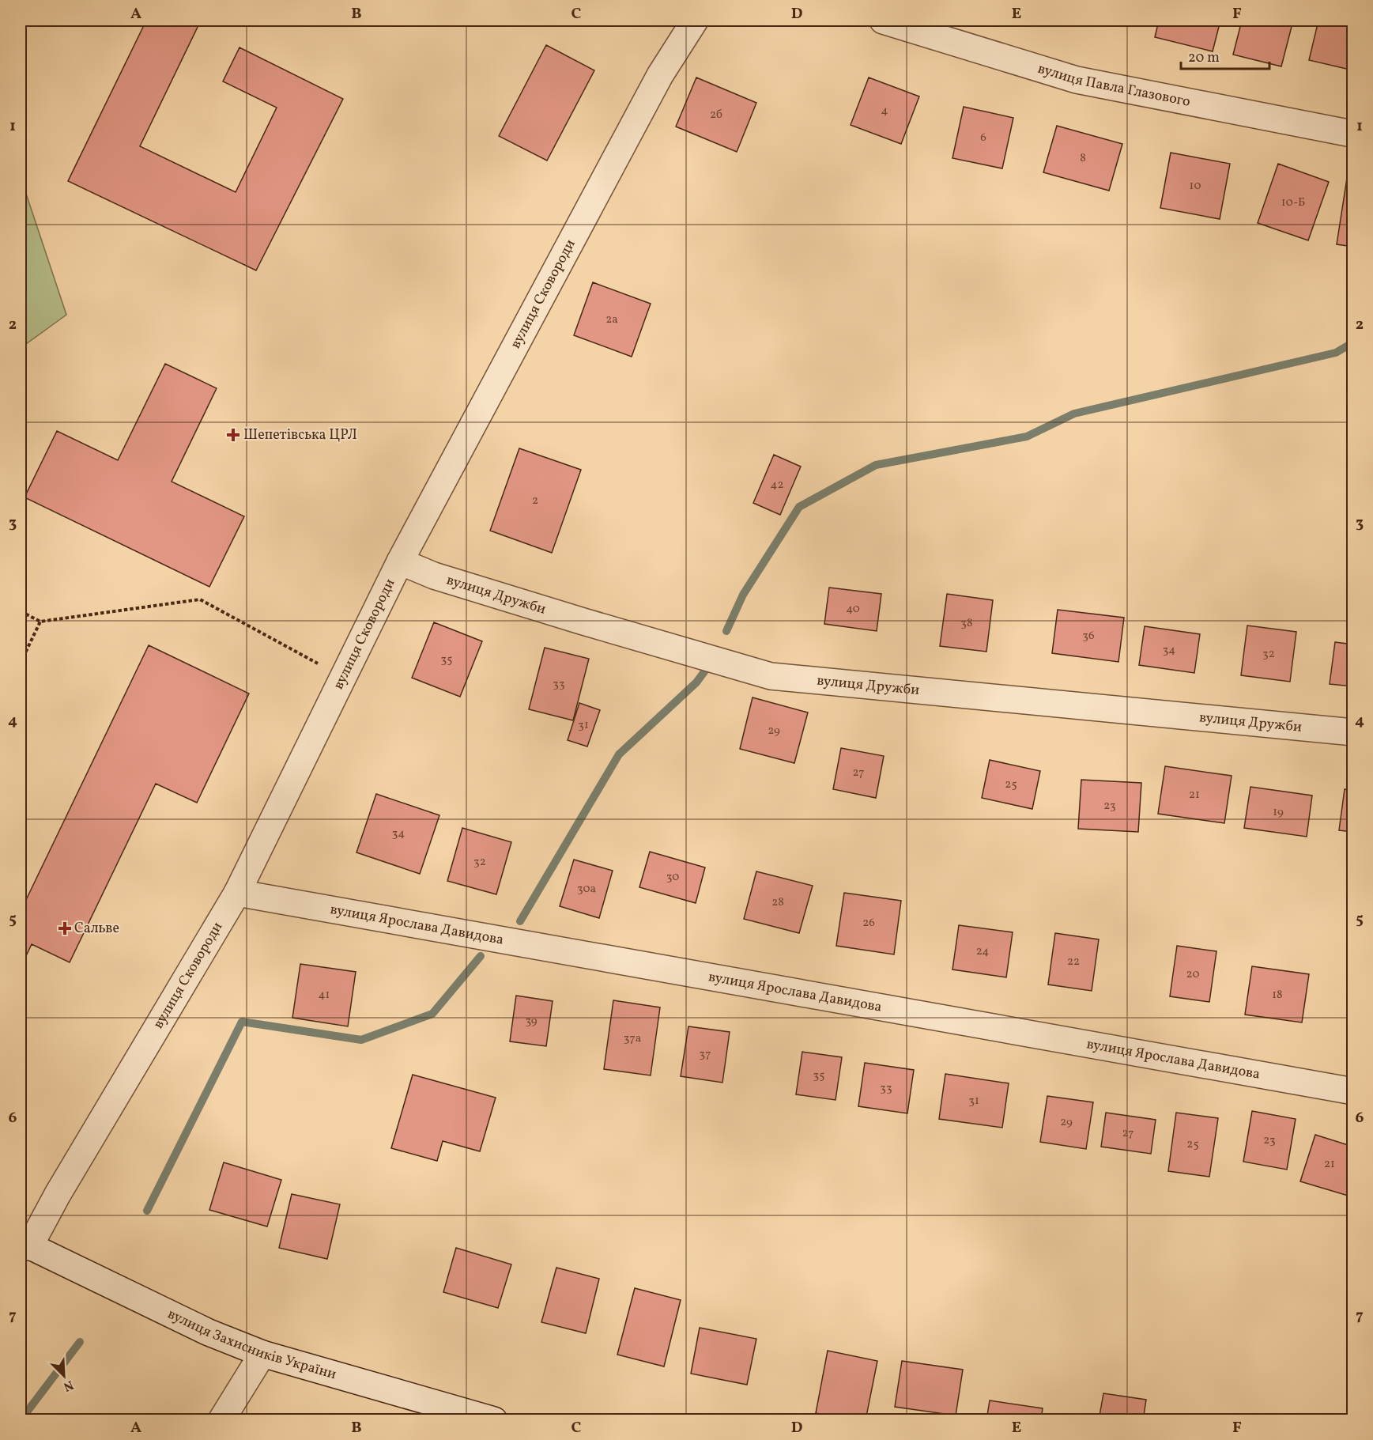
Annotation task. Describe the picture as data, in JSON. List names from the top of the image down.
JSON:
{
  "streets": {
    "street": [
      "вулиця Павла Глазового",
      "вулиця Сковороди",
      "вулиця Дружби",
      "вулиця Ярослава Давидова",
      "вулиця Захисників України"
    ]
  },
  "crossings": [
    ["вулиця Сковороди", "вулиця Дружби"],
    ["вулиця Сковороди", "вулиця Ярослава Давидова"],
    ["вулиця Сковороди", "вулиця Захисників України"]
  ],
  "places": {
    "health": ["Шепетівська ЦРЛ", "Сальве"]
  },
  "house_numbers": [
    "4",
    "2б",
    "6",
    "8",
    "10",
    "10-Б",
    "2а",
    "42",
    "2",
    "40",
    "38",
    "36",
    "34",
    "32",
    "35",
    "33",
    "31",
    "29",
    "27",
    "25",
    "21",
    "23",
    "19",
    "34",
    "32",
    "30",
    "30а",
    "28",
    "26",
    "24",
    "22",
    "20",
    "41",
    "18",
    "39",
    "37а",
    "37",
    "35",
    "33",
    "31",
    "29",
    "27",
    "23",
    "25",
    "21"
  ],
  "scale_bar": "20 m",
  "north": "bottom right",
  "grid": {
    "columns": [
      "A",
      "B",
      "C",
      "D",
      "E",
      "F"
    ],
    "rows": [
      "1",
      "2",
      "3",
      "4",
      "5",
      "6",
      "7"
    ]
  }
}
